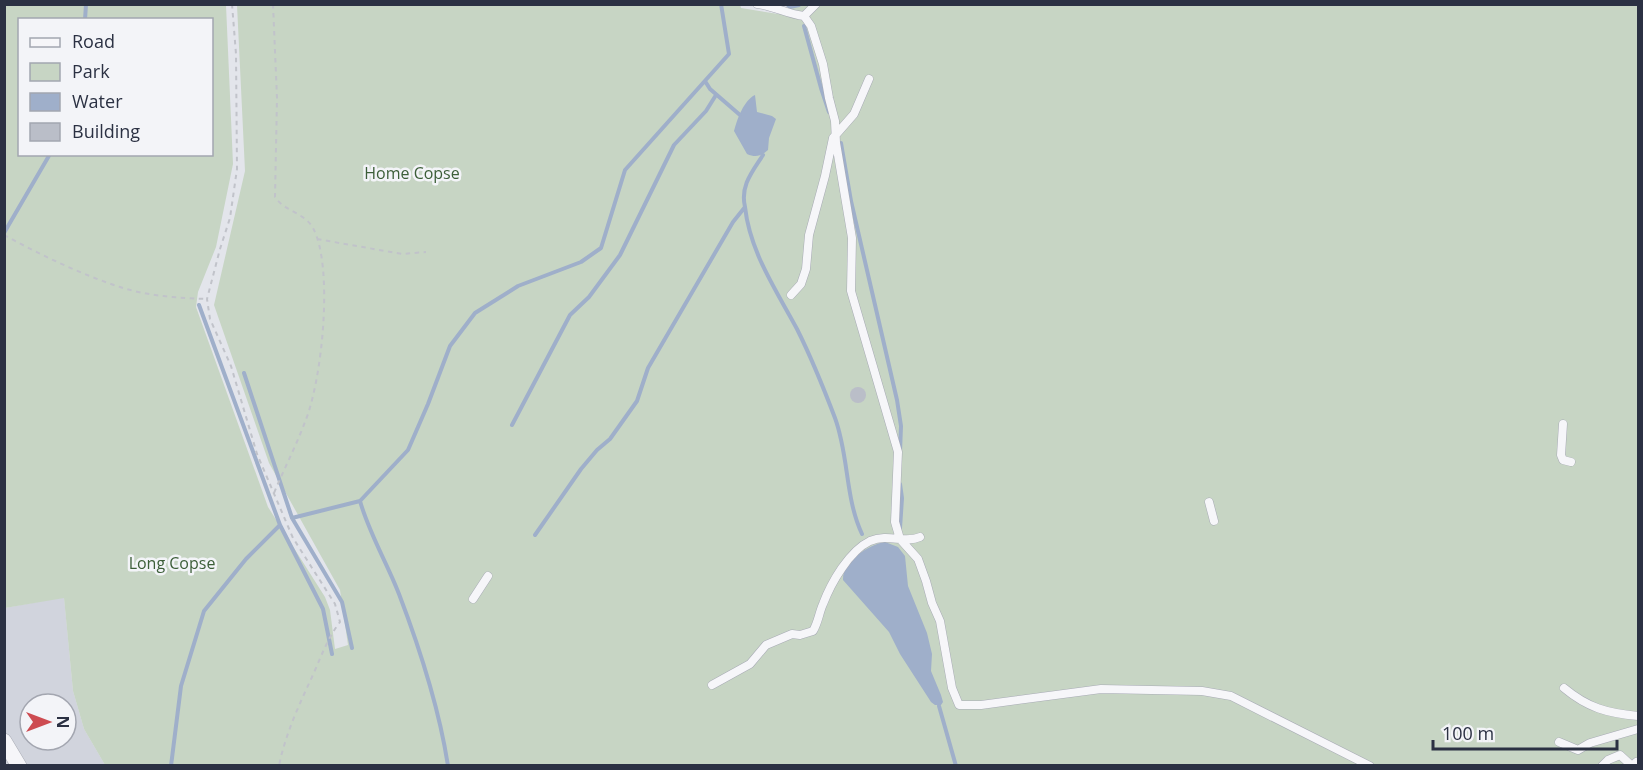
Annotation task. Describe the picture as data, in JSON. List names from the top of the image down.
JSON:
{
  "parks": ["Home Copse", "Long Copse"],
  "legend": [
    "Road",
    "Park",
    "Water",
    "Building"
  ],
  "scale_bar": "100 m",
  "north": "right"
}
